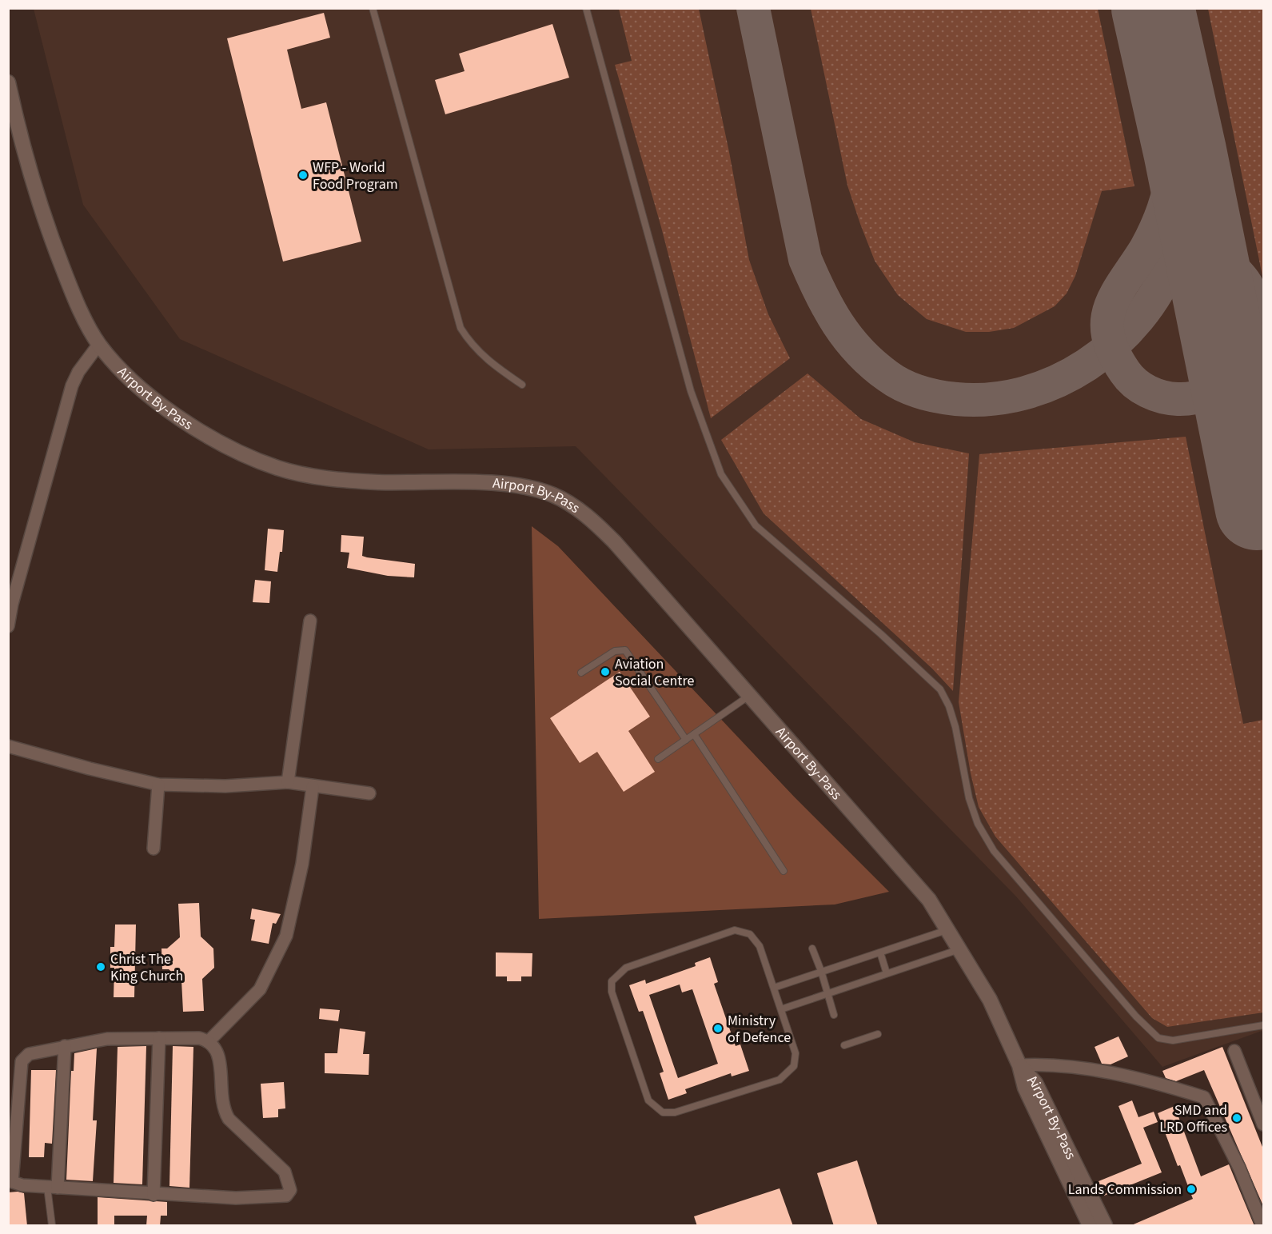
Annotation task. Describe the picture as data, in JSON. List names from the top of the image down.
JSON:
{
  "streets": {
    "main road": ["Airport By-Pass"]
  },
  "places": [
    "WFP - World Food Program",
    "Aviation Social Centre",
    "Christ The King Church",
    "Ministry of Defence",
    "SMD and LRD Offices",
    "Lands Commission"
  ]
}
